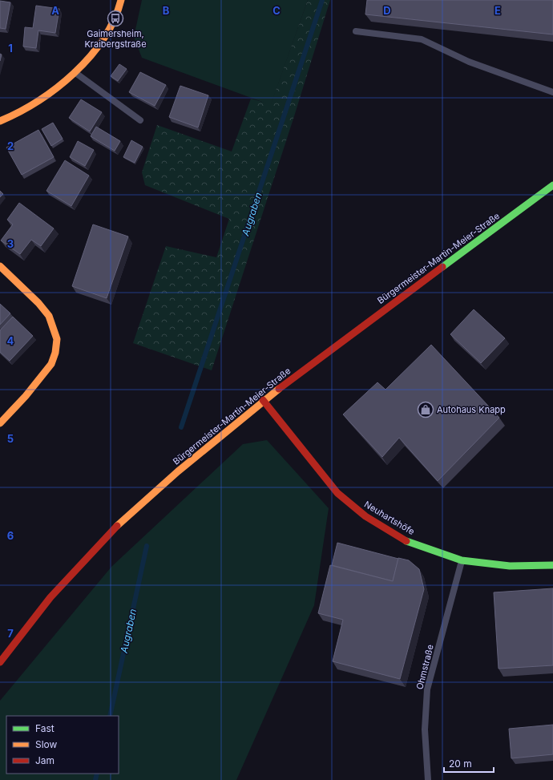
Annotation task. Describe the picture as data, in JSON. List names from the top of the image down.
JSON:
{
  "streets": {
    "street": ["Bürgermeister-Martin-Meier-Straße", "Neuhartshöfe"],
    "lane": ["Ohmstraße"]
  },
  "crossings": [
    ["Bürgermeister-Martin-Meier-Straße", "Neuhartshöfe"],
    ["Neuhartshöfe", "Ohmstraße"]
  ],
  "water": ["Augraben"],
  "places": {
    "bus stop": ["Gaimersheim, Kraibergstraße"],
    "shop": ["Autohaus Knapp"]
  },
  "legend": ["Fast", "Slow", "Jam"],
  "scale_bar": "20 m",
  "grid": {
    "columns": [
      "A",
      "B",
      "C",
      "D",
      "E"
    ],
    "rows": [
      "1",
      "2",
      "3",
      "4",
      "5",
      "6",
      "7"
    ]
  }
}
